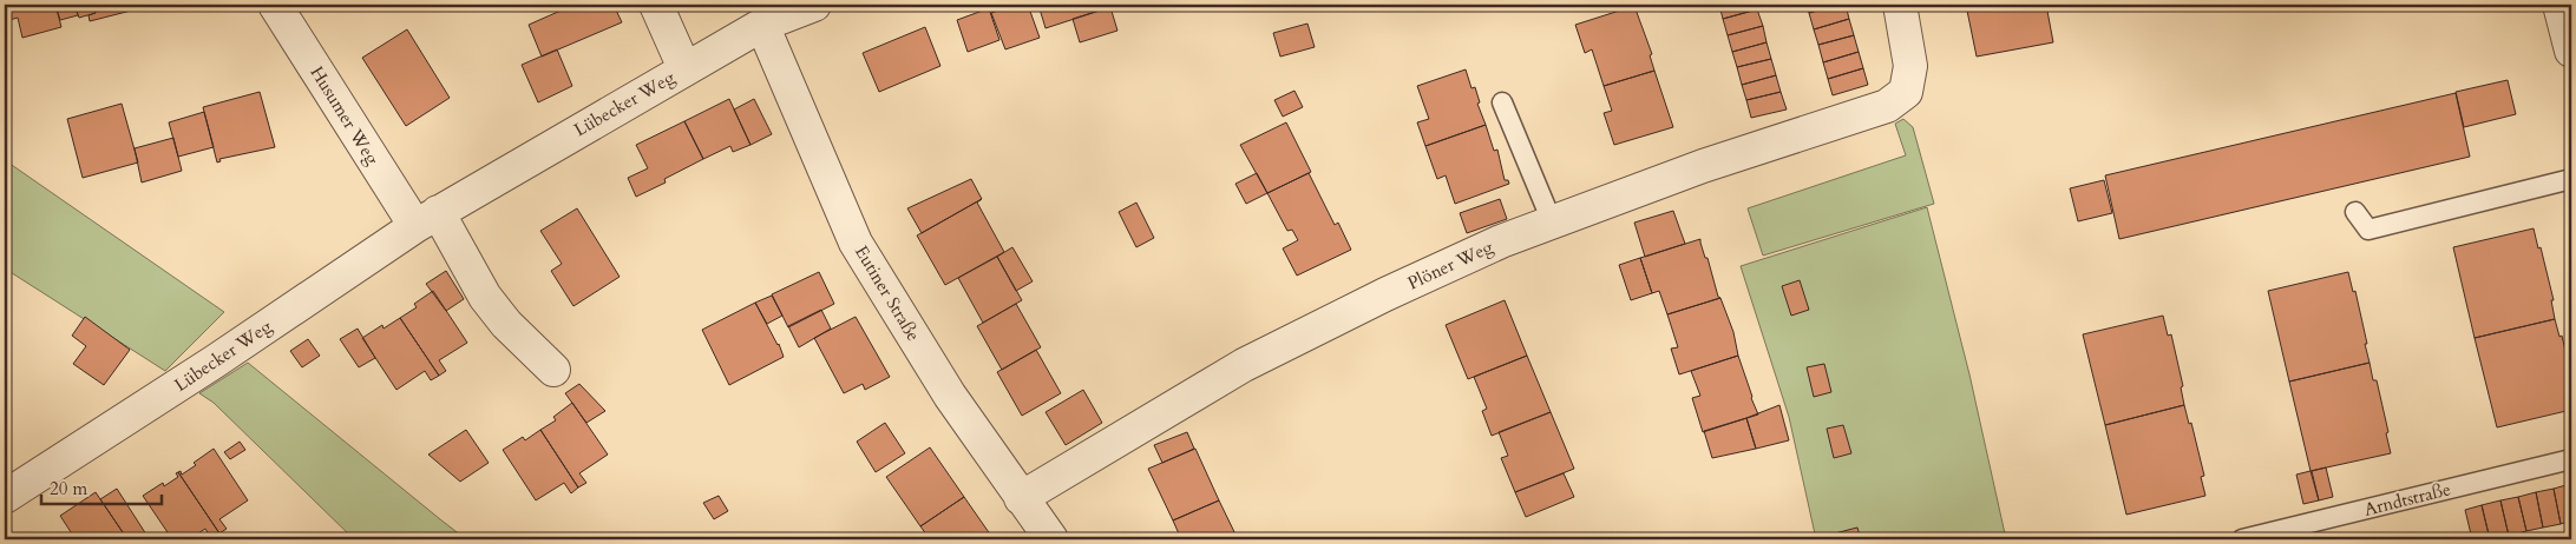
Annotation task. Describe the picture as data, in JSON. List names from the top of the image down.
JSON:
{
  "streets": {
    "street": [
      "Lübecker Weg",
      "Husumer Weg",
      "Plöner Weg",
      "Eutiner Straße"
    ],
    "lane": ["Arndtstraße"]
  },
  "crossings": [
    ["Lübecker Weg", "Husumer Weg"],
    ["Lübecker Weg", "Eutiner Straße"],
    ["Plöner Weg", "Eutiner Straße"]
  ],
  "scale_bar": "20 m"
}
